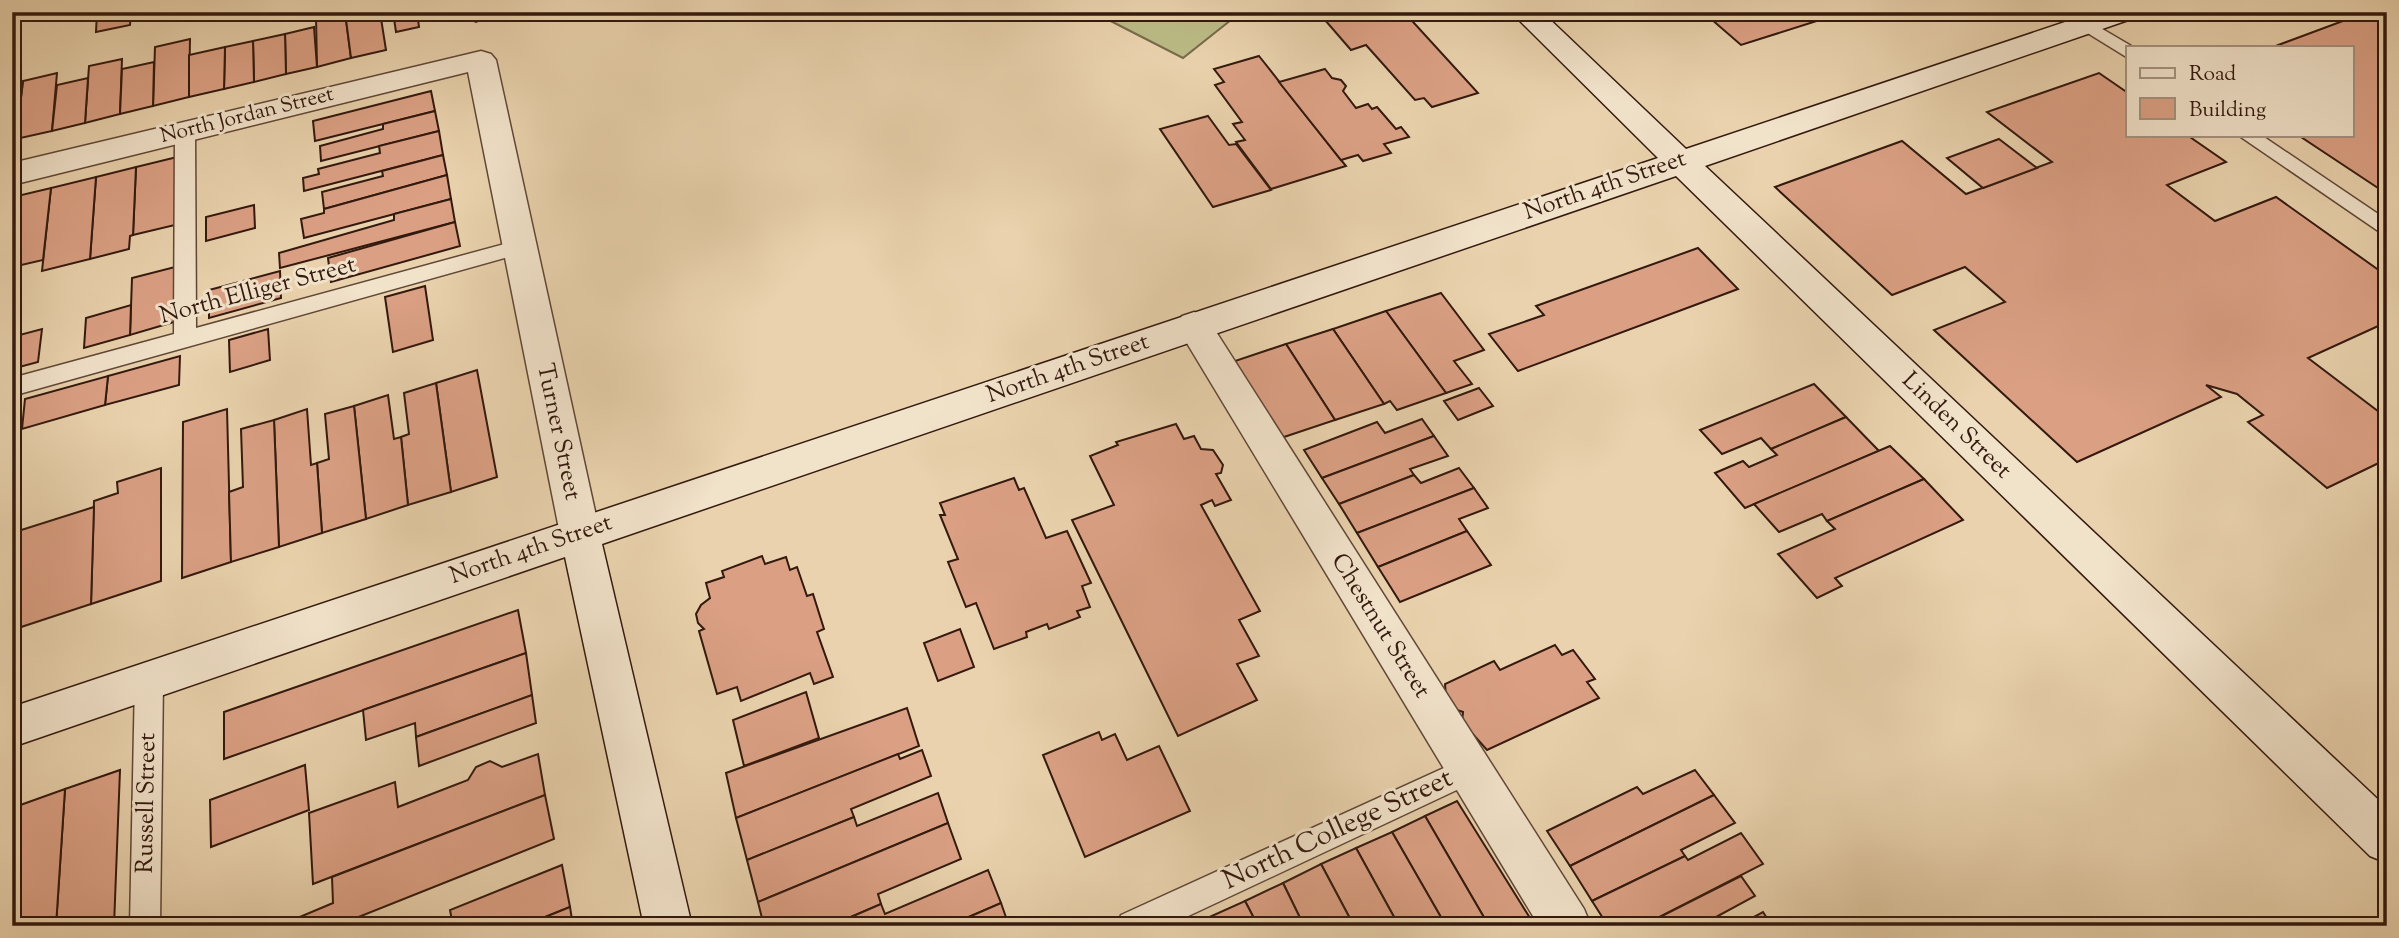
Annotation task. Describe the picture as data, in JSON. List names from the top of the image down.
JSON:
{
  "streets": {
    "street": [
      "North Jordan Street",
      "North 4th Street",
      "Linden Street",
      "Turner Street",
      "Chestnut Street"
    ],
    "lane": ["North Elliger Street", "Russell Street", "North College Street"]
  },
  "crossings": [
    ["North Jordan Street", "Turner Street"],
    ["North 4th Street", "Linden Street"],
    ["North 4th Street", "Turner Street"],
    ["North 4th Street", "Chestnut Street"],
    ["North 4th Street", "Russell Street"],
    ["North Elliger Street", "Turner Street"],
    ["Chestnut Street", "North College Street"]
  ],
  "legend": ["Road", "Building"]
}
